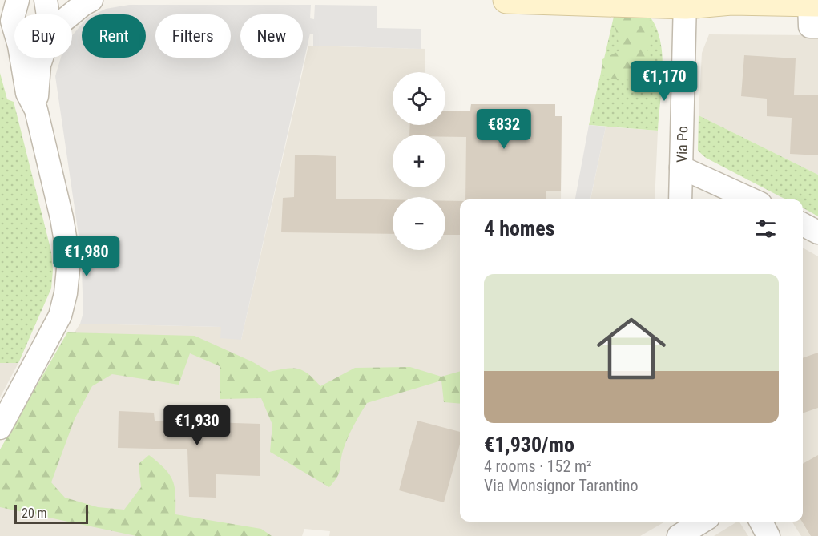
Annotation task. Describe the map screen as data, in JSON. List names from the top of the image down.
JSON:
{
  "streets": {
    "street": ["Via Po"]
  },
  "scale_bar": "20 m",
  "page": {
    "chip": [
      "Buy",
      "Rent",
      "Filters",
      "New"
    ],
    "price": [
      "€1,170",
      "€832",
      "€1,980",
      "€1,930"
    ],
    "map_buttons": ["+", "−"],
    "heading": "4 homes",
    "list": [
      {
        "name": "€1,930/mo",
        "note": "4 rooms · 152 m² · Via Monsignor Tarantino"
      }
    ],
    "scale": "20 m"
  }
}
